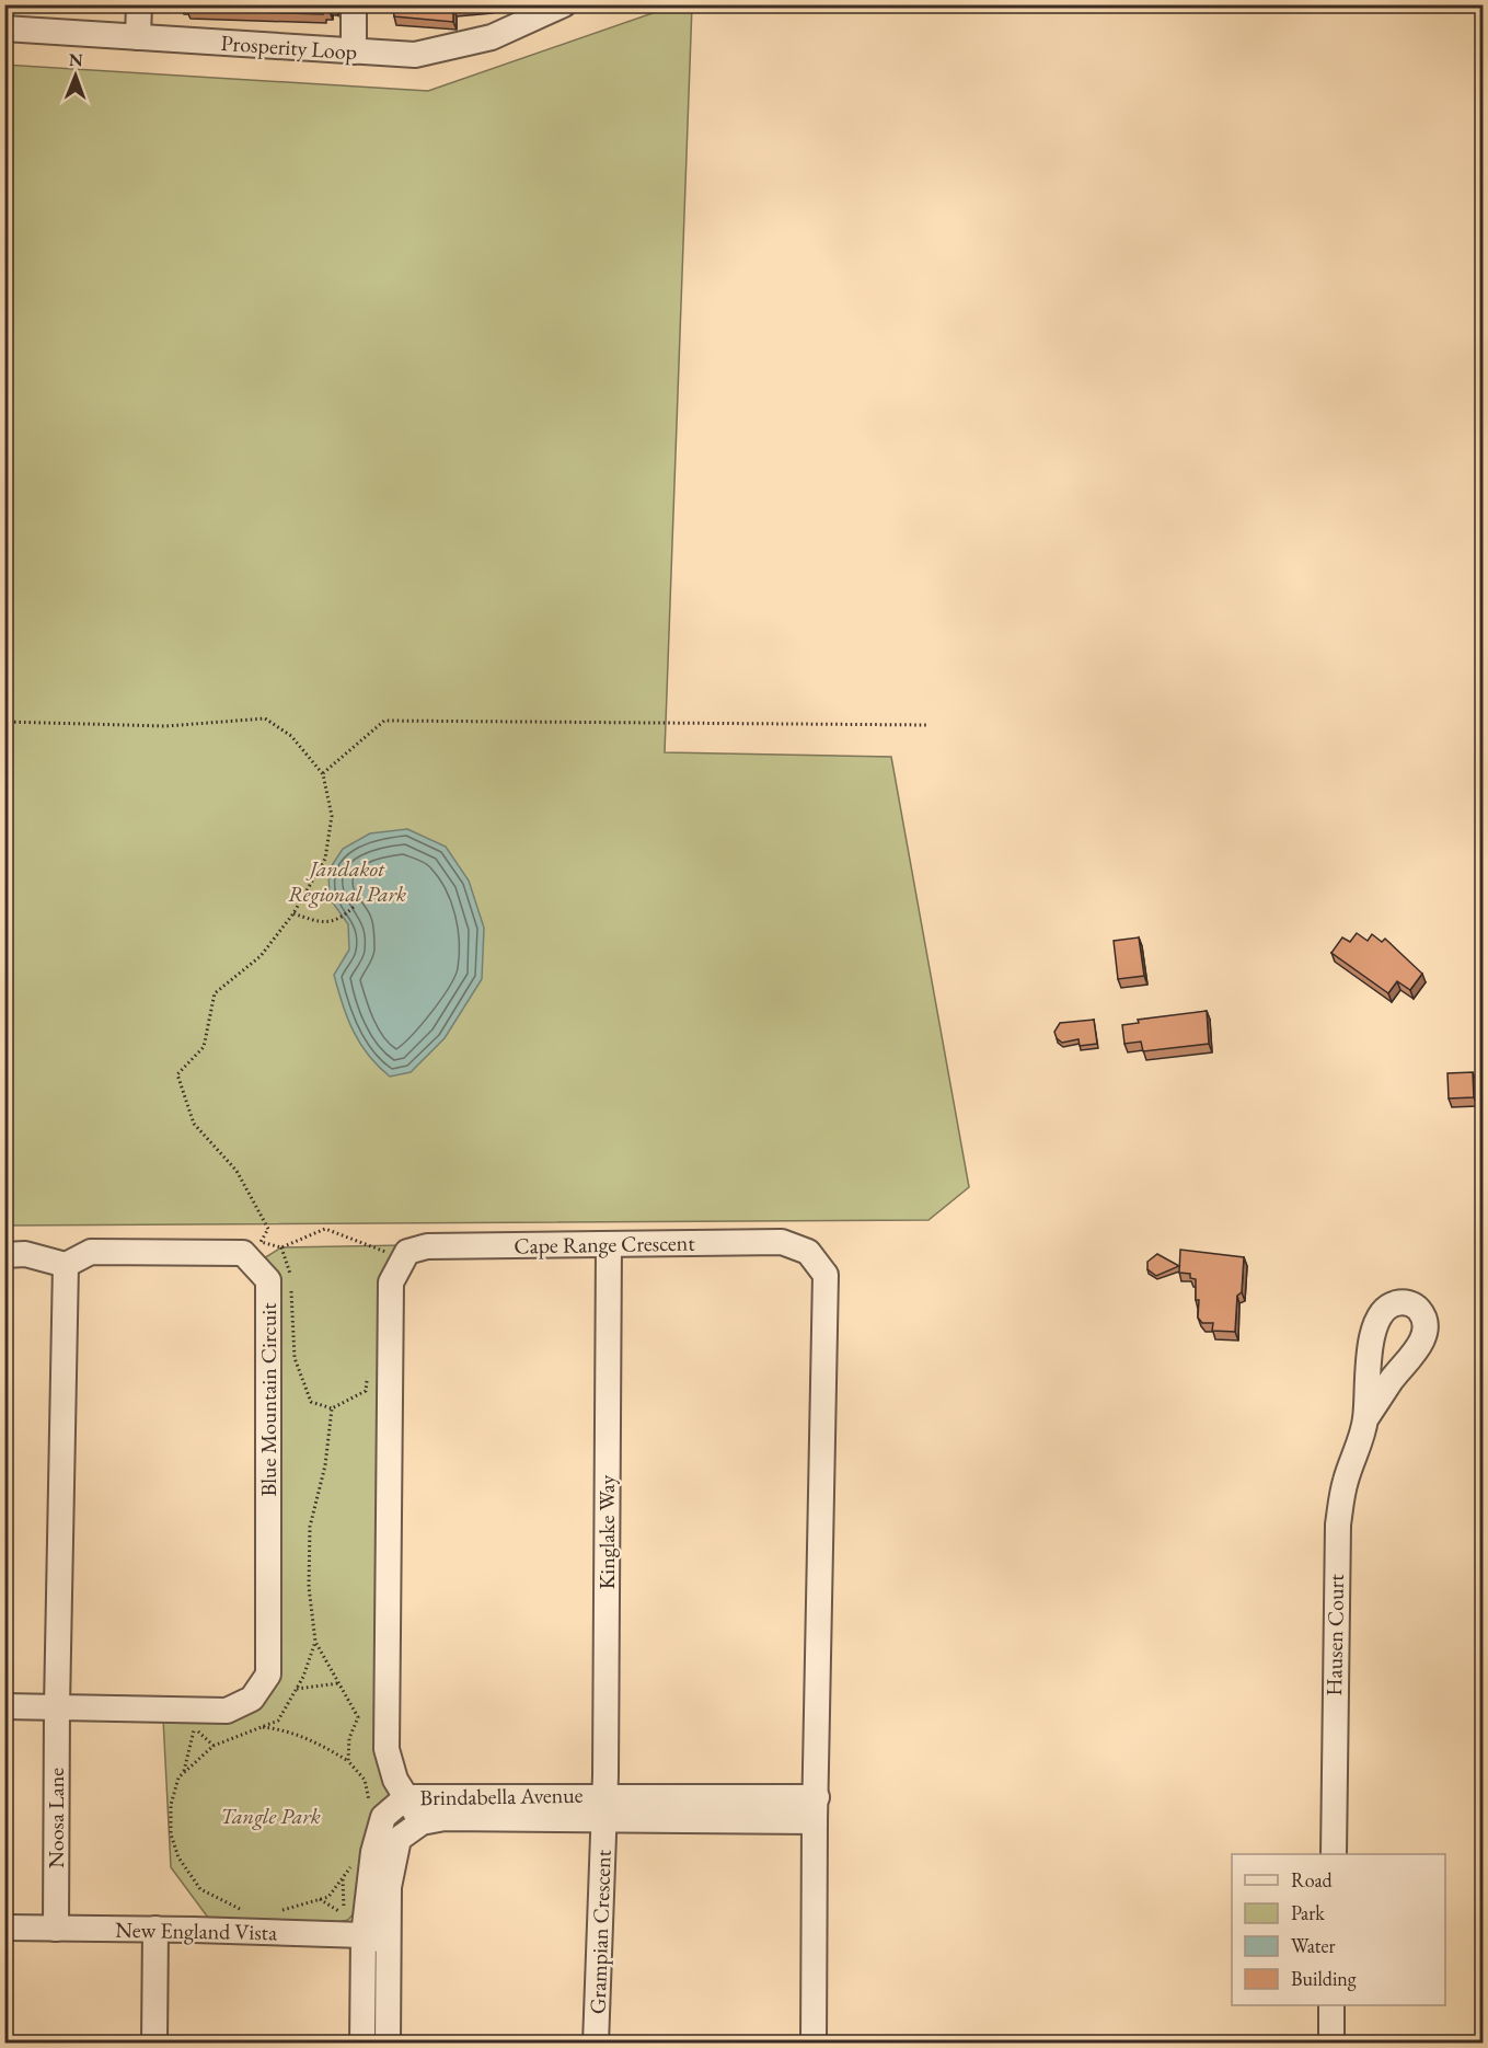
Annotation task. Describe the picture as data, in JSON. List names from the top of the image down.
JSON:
{
  "streets": {
    "street": [
      "Prosperity Loop",
      "Cape Range Crescent",
      "Blue Mountain Circuit",
      "Kinglake Way",
      "Hausen Court",
      "Brindabella Avenue",
      "Noosa Lane",
      "New England Vista",
      "Grampian Crescent"
    ]
  },
  "crossings": [
    ["Cape Range Crescent", "Kinglake Way"],
    ["Cape Range Crescent", "Brindabella Avenue"],
    ["Blue Mountain Circuit", "Noosa Lane"],
    ["Kinglake Way", "Brindabella Avenue"],
    ["Kinglake Way", "Grampian Crescent"],
    ["Brindabella Avenue", "New England Vista"],
    ["Brindabella Avenue", "Grampian Crescent"],
    ["Noosa Lane", "New England Vista"]
  ],
  "parks": ["Jandakot Regional Park", "Tangle Park"],
  "legend": [
    "Road",
    "Park",
    "Water",
    "Building"
  ],
  "north": "top"
}
